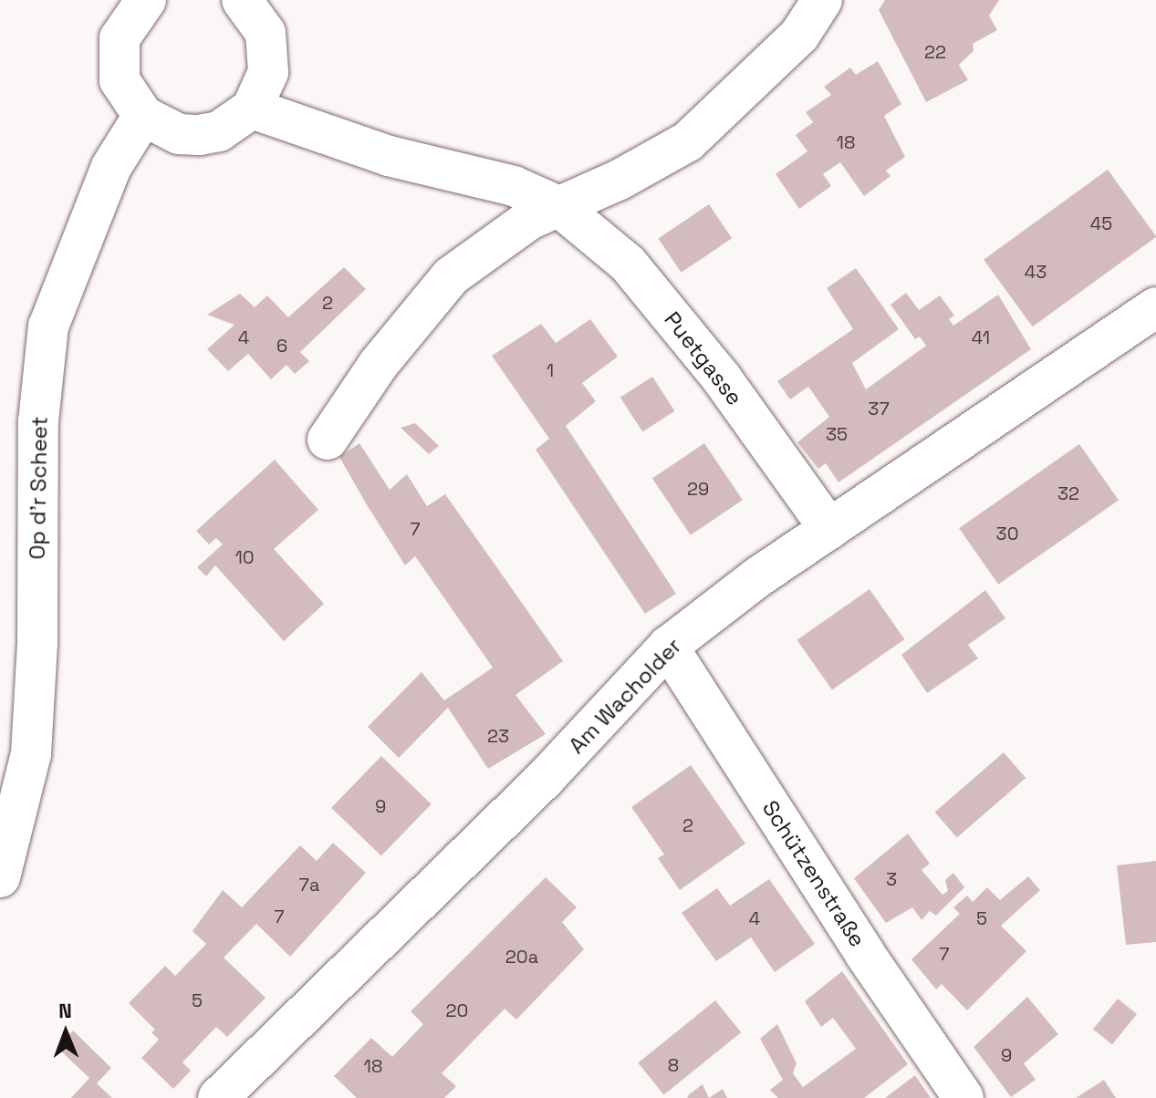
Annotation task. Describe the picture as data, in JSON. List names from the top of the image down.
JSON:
{
  "streets": {
    "street": [
      "Puetgasse",
      "Op d’r Scheet",
      "Am Wacholder",
      "Schützenstraße"
    ]
  },
  "crossings": [
    ["Puetgasse", "Am Wacholder"],
    ["Am Wacholder", "Schützenstraße"]
  ],
  "house_numbers": [
    "22",
    "18",
    "45",
    "43",
    "2",
    "4",
    "41",
    "6",
    "1",
    "37",
    "35",
    "29",
    "32",
    "7",
    "30",
    "10",
    "23",
    "9",
    "2",
    "3",
    "7a",
    "7",
    "4",
    "5",
    "7",
    "20a",
    "5",
    "20",
    "9",
    "8",
    "18"
  ],
  "north": "top"
}
